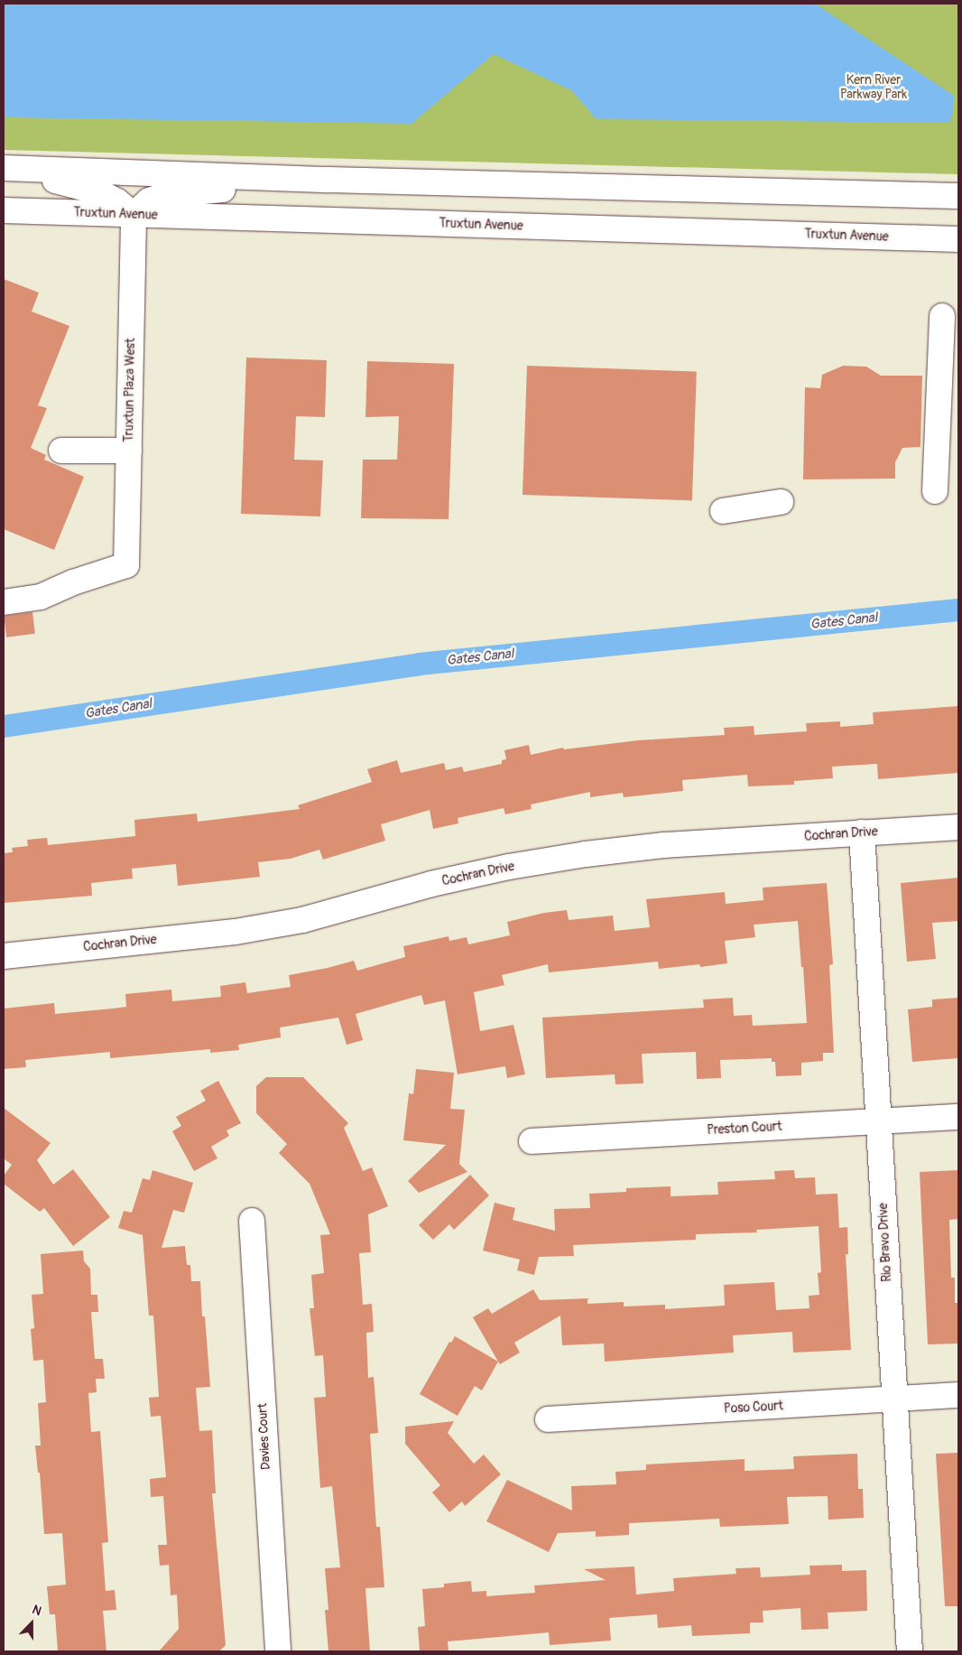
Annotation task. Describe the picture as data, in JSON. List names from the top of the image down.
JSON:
{
  "streets": {
    "street": [
      "Truxtun Avenue",
      "Truxtun Plaza West",
      "Cochran Drive",
      "Preston Court",
      "Rio Bravo Drive",
      "Poso Court",
      "Davies Court"
    ]
  },
  "crossings": [
    ["Truxtun Avenue", "Truxtun Plaza West"],
    ["Cochran Drive", "Rio Bravo Drive"],
    ["Preston Court", "Rio Bravo Drive"],
    ["Rio Bravo Drive", "Poso Court"]
  ],
  "water": ["Gates Canal"],
  "parks": ["Kern River Parkway Park"],
  "north": "top"
}
